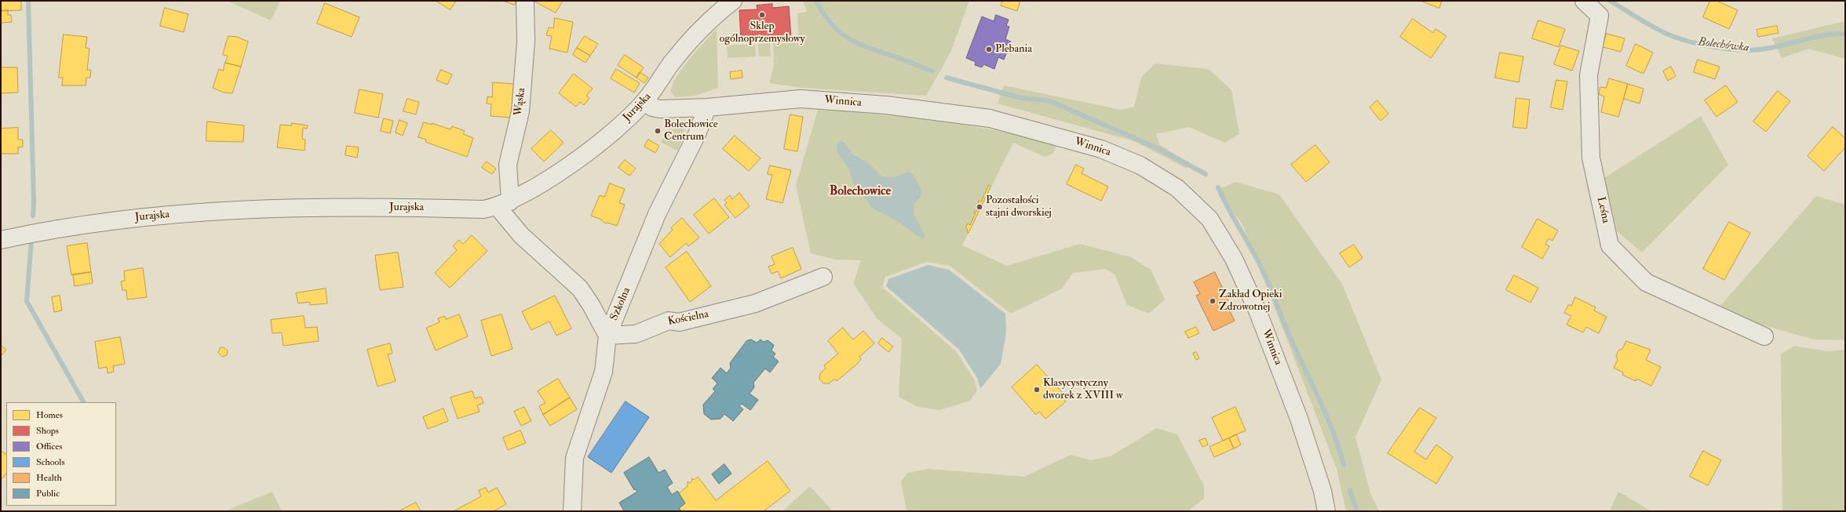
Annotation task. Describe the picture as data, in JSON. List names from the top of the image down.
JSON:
{
  "streets": {
    "street": [
      "Wąska",
      "Winnica",
      "Jurajska",
      "Leśna",
      "Szkolna",
      "Kościelna"
    ]
  },
  "crossings": [
    ["Wąska", "Jurajska"],
    ["Winnica", "Jurajska"],
    ["Winnica", "Szkolna"],
    ["Szkolna", "Kościelna"]
  ],
  "districts": ["Bolechowice"],
  "water": ["Bolechówka"],
  "places": [
    "Sklep ogólnoprzemysłowy",
    "Plebania",
    "Bolechowice Centrum",
    "Pozostałości stajni dworskiej",
    "Zakład Opieki Zdrowotnej",
    "Klasycystyczny dworek z XVIII w"
  ],
  "legend": [
    "Homes",
    "Shops",
    "Offices",
    "Schools",
    "Health",
    "Public"
  ]
}
